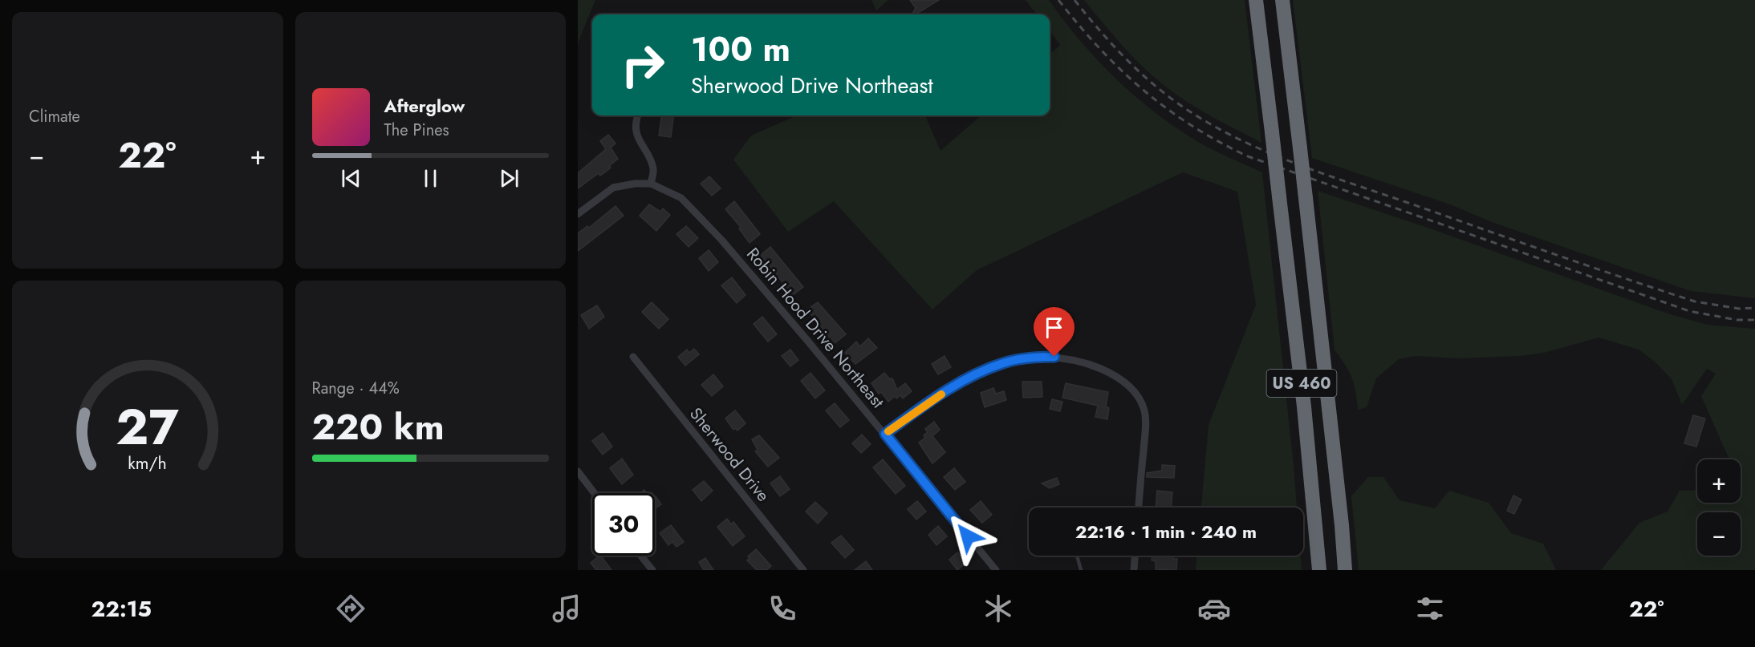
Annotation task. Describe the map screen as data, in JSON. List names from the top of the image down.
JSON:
{
  "streets": {
    "highway": ["US 460"],
    "street": ["Robin Hood Drive Northeast", "Sherwood Drive"]
  },
  "page": {
    "tile": [
      "Climate",
      ["Range · 44%", "220 km"]
    ],
    "turn": ["100 m", "Sherwood Drive Northeast"],
    "song": ["Afterglow", "The Pines"],
    "heat": ["−", "22°", "+"],
    "map_buttons": ["+", "−"],
    "limit": "30",
    "trip": "22:16 · 1 min · 240 m",
    "tabs": ["22:15", "22°"],
    "gauge": ["27", "km/h"]
  }
}
